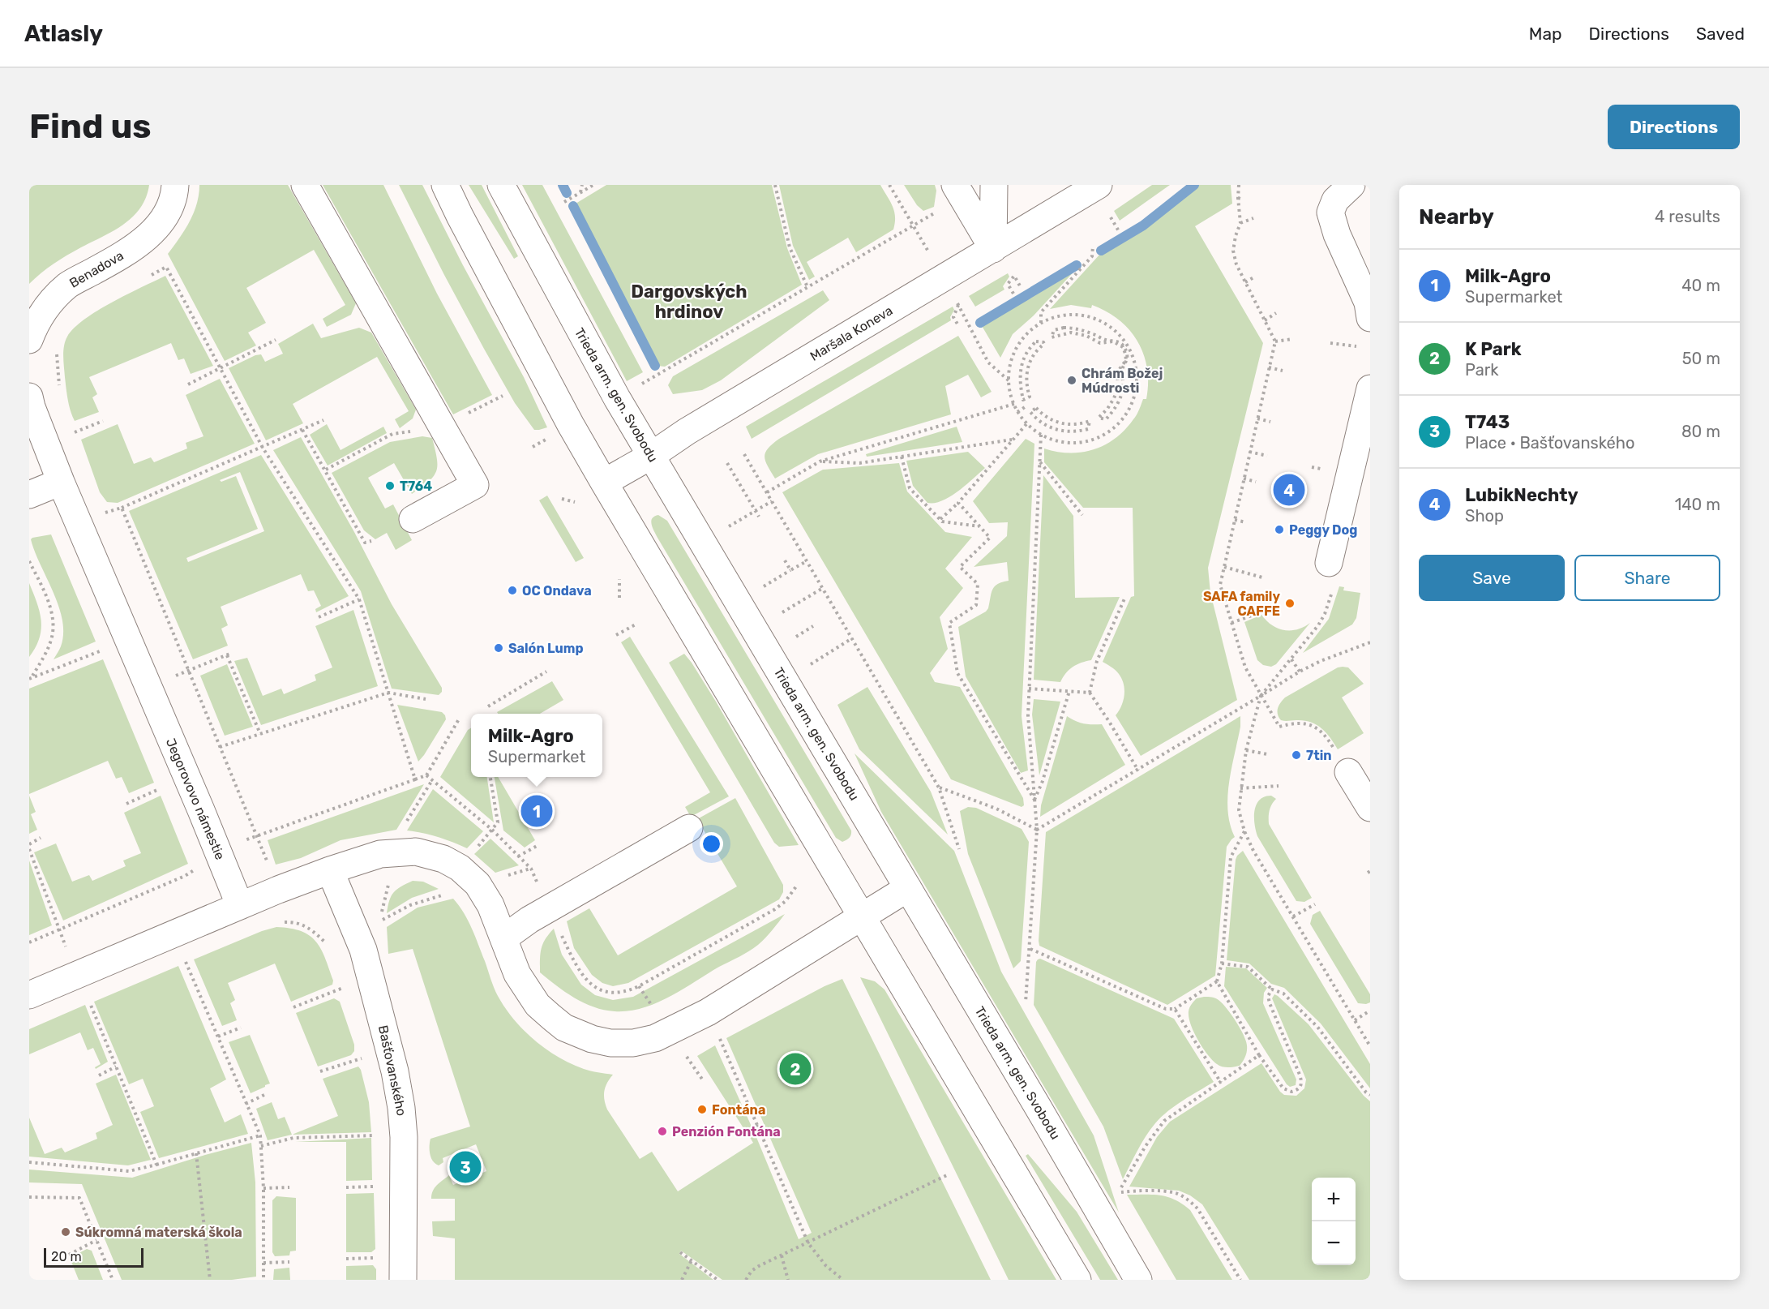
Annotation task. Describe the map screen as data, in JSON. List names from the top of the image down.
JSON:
{
  "streets": {
    "street": [
      "Benadova",
      "Maršala Koneva",
      "Trieda arm. gen. Svobodu",
      "Jegorovovo námestie",
      "Bašťovanského"
    ]
  },
  "crossings": [
    ["Maršala Koneva", "Trieda arm. gen. Svobodu"]
  ],
  "districts": ["Dargovských hrdinov"],
  "places": [
    "Chrám Božej Múdrosti",
    "T764",
    "Peggy Dog",
    "OC Ondava",
    "SAFA family CAFFE",
    "Salón Lump",
    "7tin",
    "Fontána",
    "Penzión Fontána",
    "Súkromná materská škola"
  ],
  "scale_bar": "20 m",
  "page": {
    "header": "Atlasly",
    "nav": ["Map", "Directions", "Saved"],
    "buttons": [
      "Directions",
      ["Save", "Share"]
    ],
    "title": "Find us",
    "heading": ["Nearby", "4 results"],
    "list": [
      {
        "mark": "1",
        "name": "Milk-Agro",
        "note": "Supermarket",
        "value": "40 m"
      },
      {
        "mark": "2",
        "name": "K Park",
        "note": "Park",
        "value": "50 m"
      },
      {
        "mark": "3",
        "name": "T743",
        "note": "Place · Bašťovanského",
        "value": "80 m"
      },
      {
        "mark": "4",
        "name": "LubikNechty",
        "note": "Shop",
        "value": "140 m"
      }
    ],
    "pins": [
      "4",
      "1",
      "2",
      "3"
    ],
    "popup": ["Milk-Agro", "Supermarket"],
    "map_buttons": ["+", "−"],
    "scale": "20 m"
  }
}
